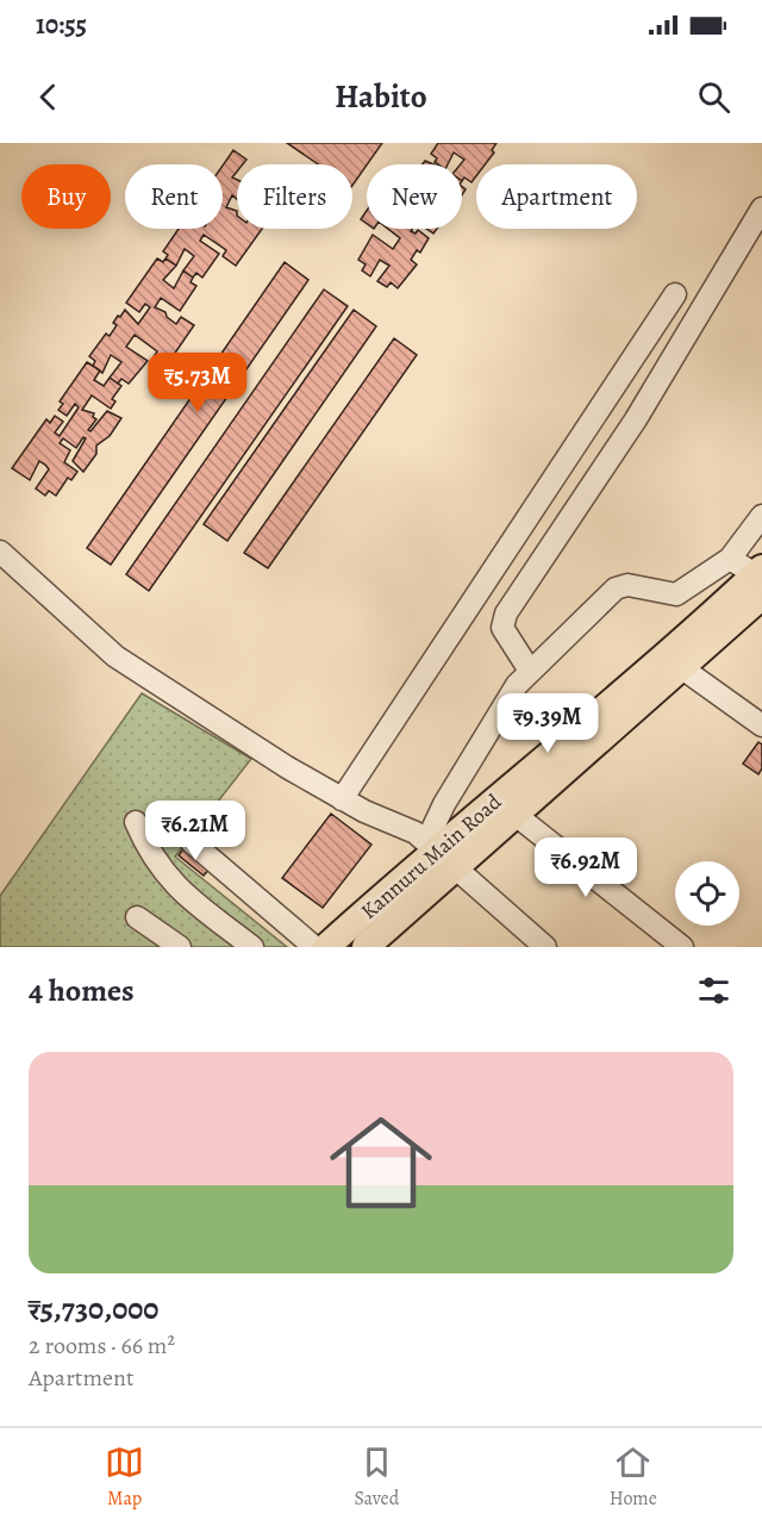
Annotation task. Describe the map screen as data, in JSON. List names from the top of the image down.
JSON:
{
  "streets": {
    "main road": ["Kannuru Main Road"]
  },
  "page": {
    "status": "10:55",
    "header": "Habito",
    "chip": [
      "Buy",
      "Rent",
      "Filters",
      "New",
      "Apartment"
    ],
    "price": [
      "₹5.73M",
      "₹9.39M",
      "₹6.21M",
      "₹6.92M"
    ],
    "heading": "4 homes",
    "list": [
      {
        "name": "₹5,730,000",
        "note": "2 rooms · 66 m² · Apartment"
      }
    ],
    "tabs": ["Map", "Saved", "Home"]
  }
}
